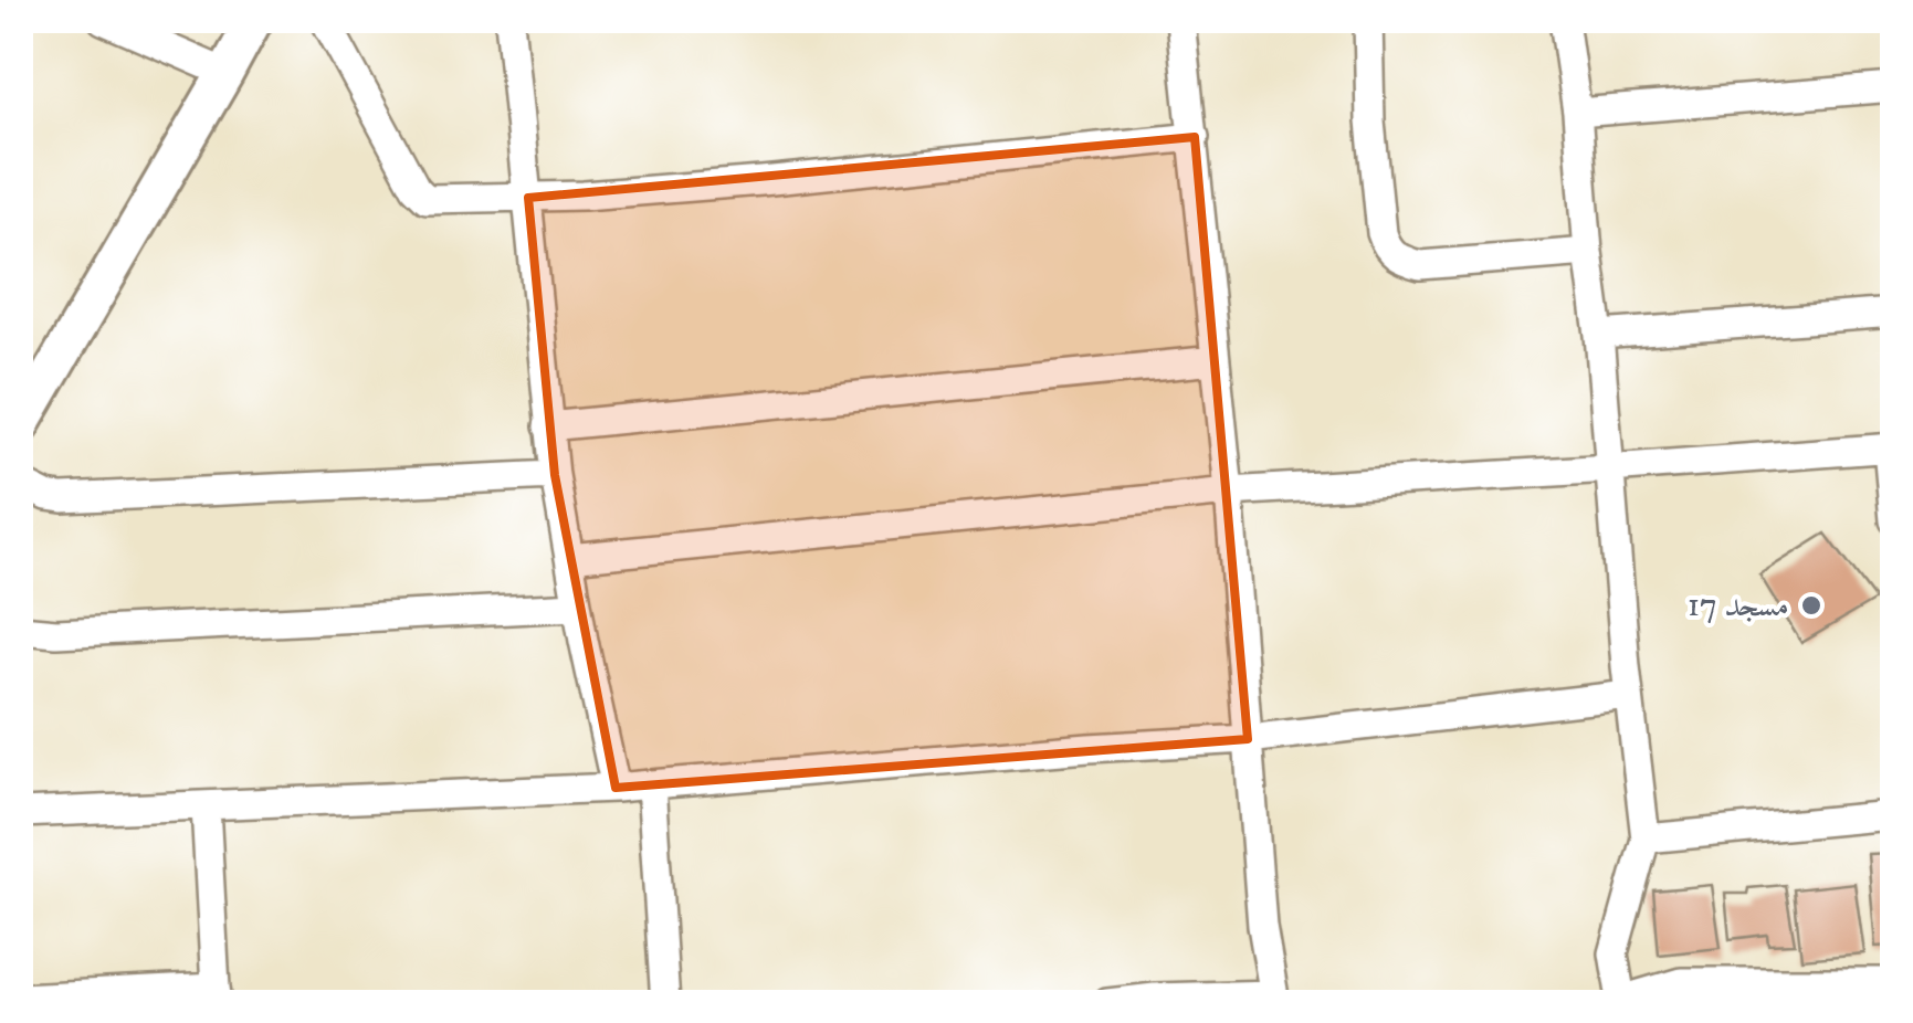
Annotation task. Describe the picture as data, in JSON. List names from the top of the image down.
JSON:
{
  "places": ["مسجد 17"]
}
